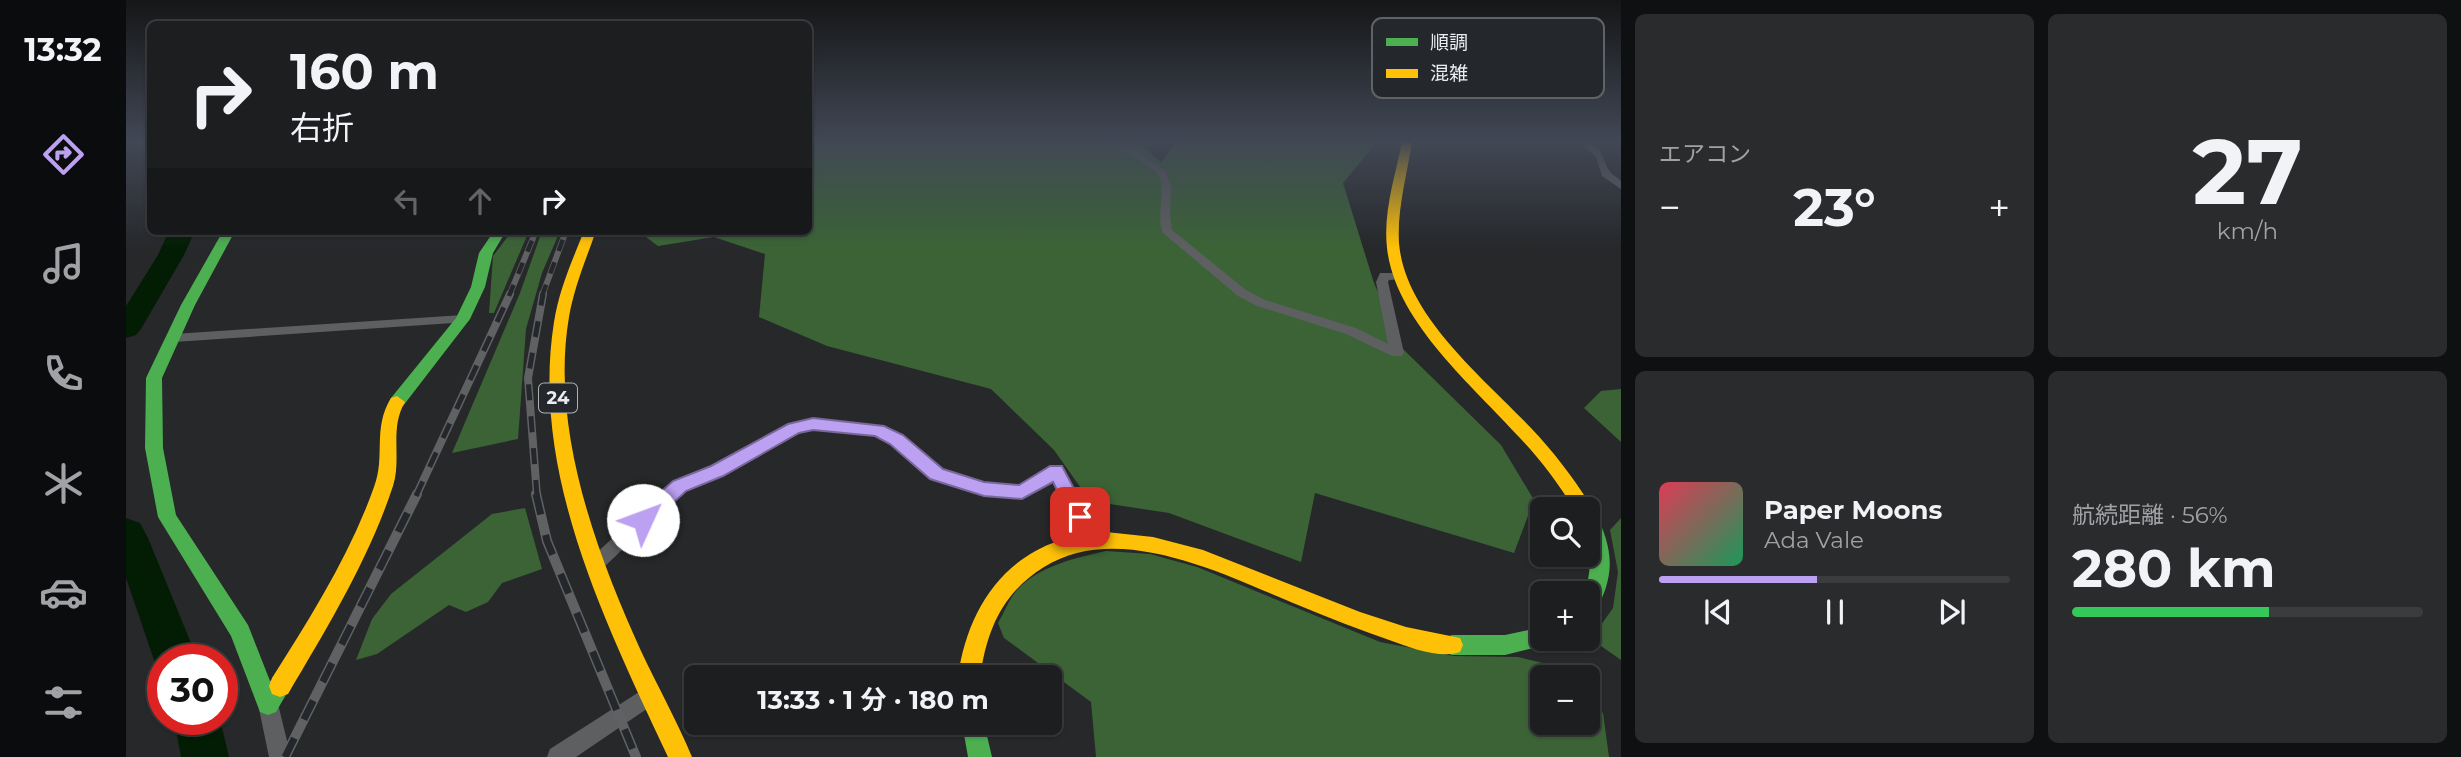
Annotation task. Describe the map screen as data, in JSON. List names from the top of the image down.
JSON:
{
  "streets": {
    "street": ["24"]
  },
  "legend": ["順調", "混雑"],
  "page": {
    "tabs": "13:32",
    "tile": [
      "エアコン",
      ["27", "km/h"],
      ["航続距離 · 56%", "280 km"]
    ],
    "turn": ["160 m", "右折"],
    "heat": ["−", "23°", "+"],
    "song": ["Paper Moons", "Ada Vale"],
    "map_buttons": ["+", "−"],
    "limit": "30",
    "trip": "13:33 · 1 分 · 180 m"
  }
}
